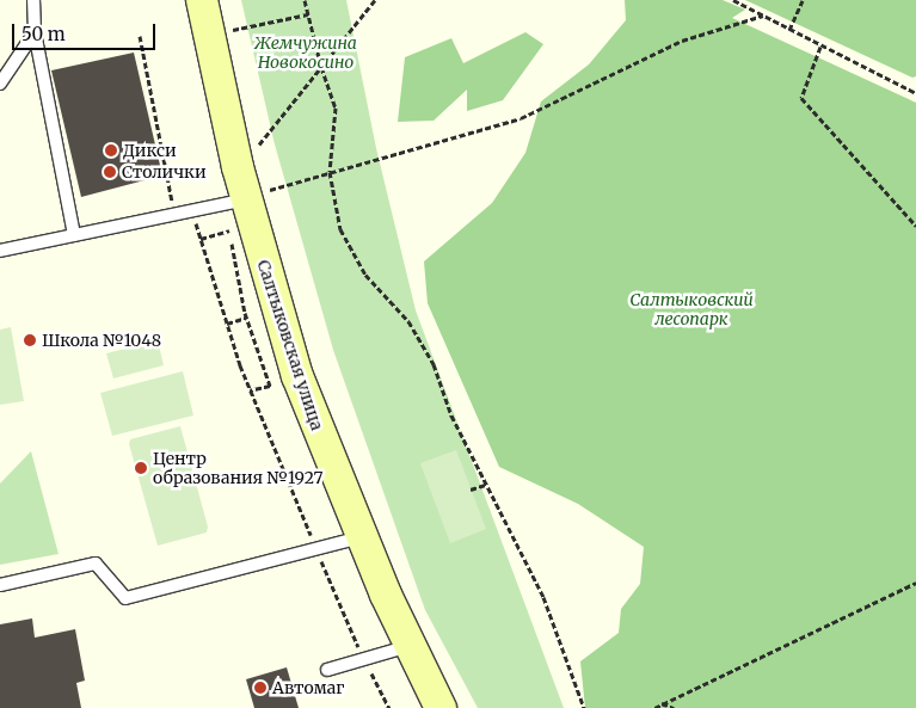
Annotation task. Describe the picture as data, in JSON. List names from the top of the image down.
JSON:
{
  "streets": {
    "street": ["Салтыковская улица"]
  },
  "parks": ["Жемчужина Новокосино", "Салтыковский лесопарк"],
  "places": [
    "Дикси",
    "Столички",
    "Школа №1048",
    "Центр образования №1927",
    "Автомаг"
  ],
  "scale_bar": "50 m"
}
